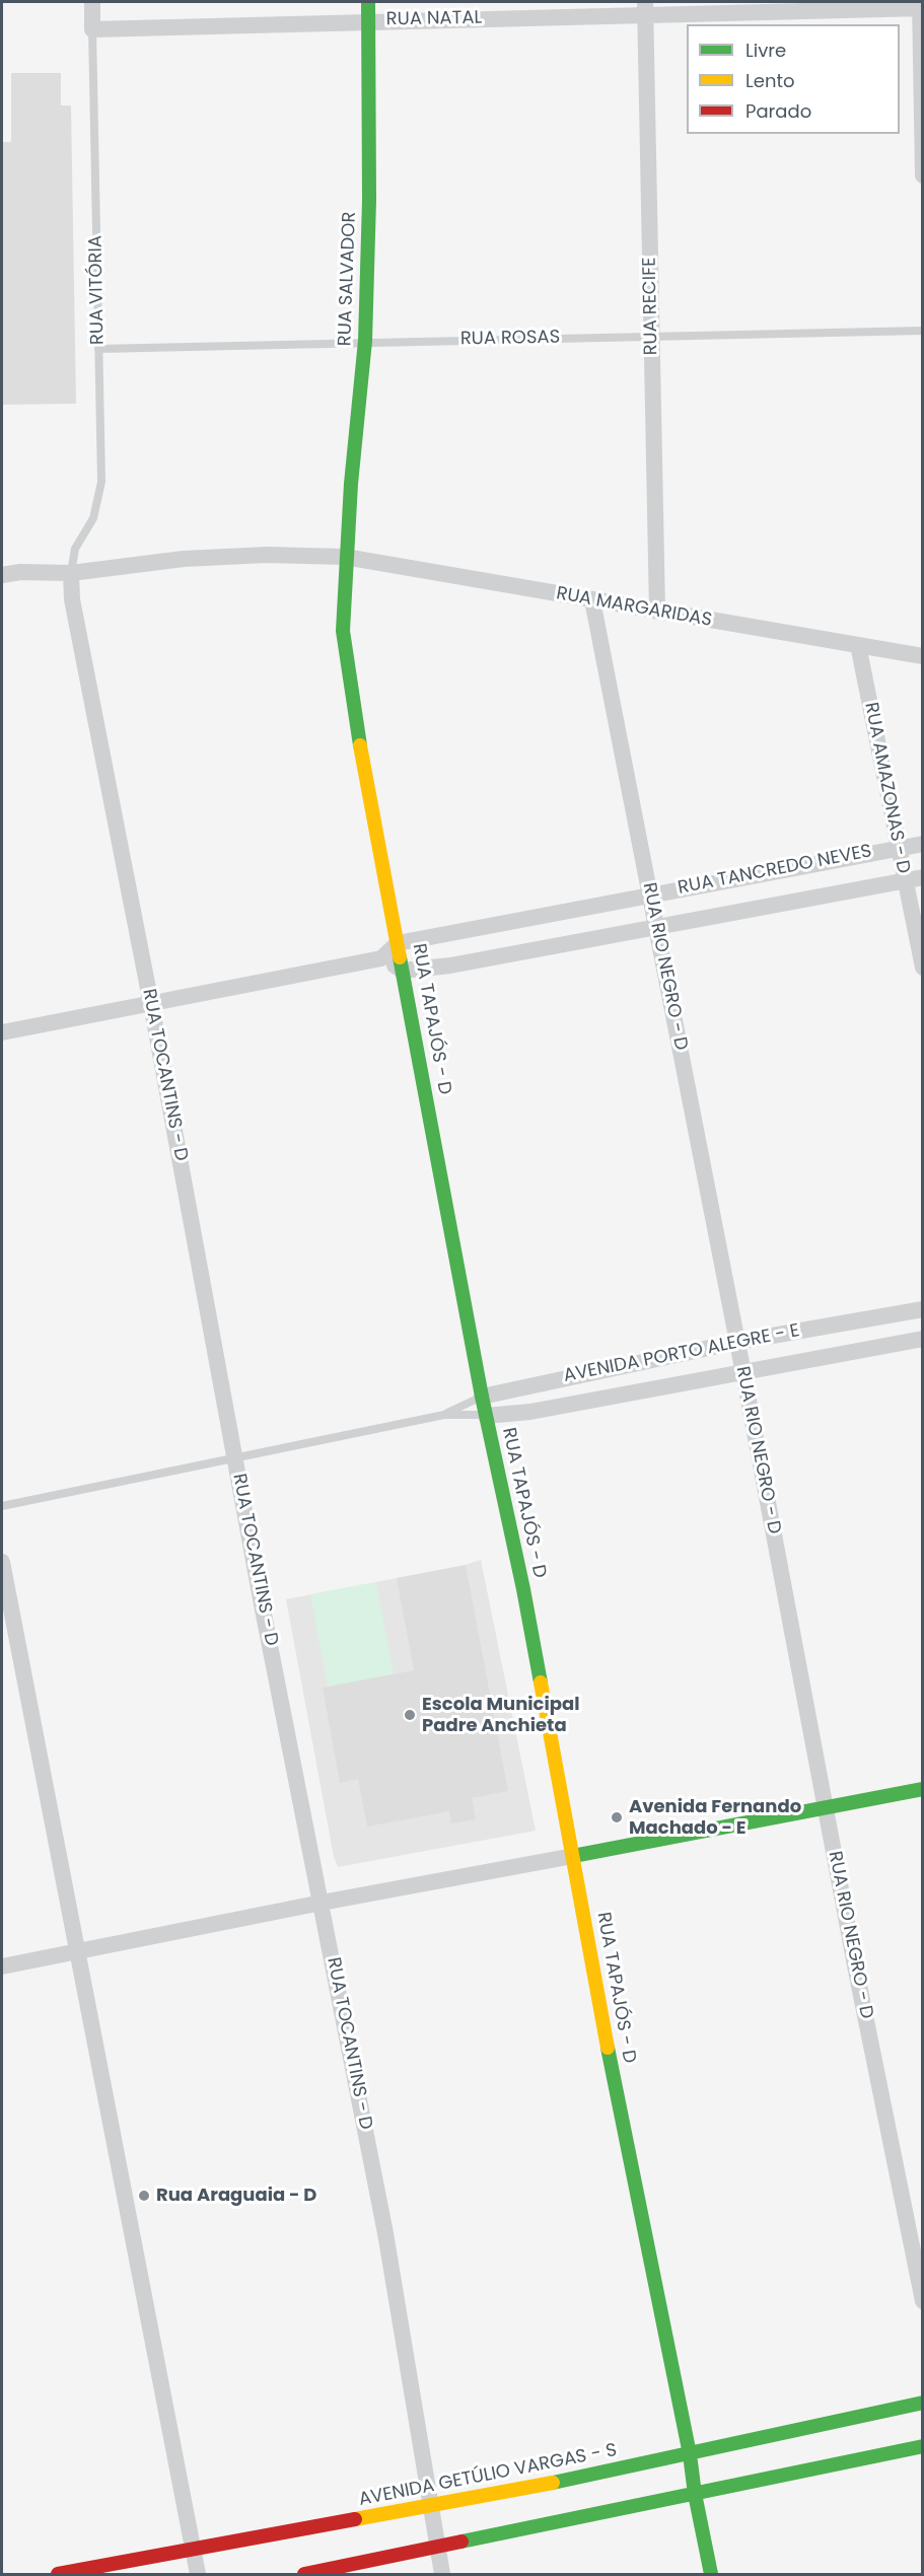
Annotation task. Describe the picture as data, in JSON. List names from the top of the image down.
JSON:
{
  "streets": {
    "street": [
      "RUA NATAL",
      "RUA SALVADOR",
      "RUA VITÓRIA",
      "RUA RECIFE",
      "RUA MARGARIDAS",
      "RUA AMAZONAS - D",
      "RUA TANCREDO NEVES",
      "RUA RIO NEGRO - D",
      "RUA TAPAJÓS - D",
      "RUA TOCANTINS - D",
      "AVENIDA PORTO ALEGRE - E",
      "AVENIDA GETÚLIO VARGAS - S"
    ],
    "lane": ["RUA ROSAS"]
  },
  "crossings": [
    ["RUA NATAL", "RUA SALVADOR"],
    ["RUA NATAL", "RUA VITÓRIA"],
    ["RUA NATAL", "RUA RECIFE"],
    ["RUA SALVADOR", "RUA ROSAS"],
    ["RUA SALVADOR", "RUA MARGARIDAS"],
    ["RUA SALVADOR", "RUA TAPAJÓS - D"],
    ["RUA VITÓRIA", "RUA ROSAS"],
    ["RUA VITÓRIA", "RUA MARGARIDAS"],
    ["RUA VITÓRIA", "RUA TOCANTINS - D"],
    ["RUA RECIFE", "RUA ROSAS"],
    ["RUA RECIFE", "RUA MARGARIDAS"],
    ["RUA MARGARIDAS", "RUA AMAZONAS - D"],
    ["RUA MARGARIDAS", "RUA RIO NEGRO - D"],
    ["RUA MARGARIDAS", "RUA TAPAJÓS - D"],
    ["RUA MARGARIDAS", "RUA TOCANTINS - D"],
    ["RUA AMAZONAS - D", "RUA TANCREDO NEVES"],
    ["RUA TANCREDO NEVES", "RUA RIO NEGRO - D"],
    ["RUA TANCREDO NEVES", "RUA TAPAJÓS - D"],
    ["RUA RIO NEGRO - D", "AVENIDA PORTO ALEGRE - E"],
    ["RUA TAPAJÓS - D", "AVENIDA PORTO ALEGRE - E"],
    ["RUA TAPAJÓS - D", "AVENIDA GETÚLIO VARGAS - S"],
    ["RUA TOCANTINS - D", "AVENIDA PORTO ALEGRE - E"],
    ["RUA TOCANTINS - D", "AVENIDA GETÚLIO VARGAS - S"]
  ],
  "places": ["Escola Municipal Padre Anchieta", "Avenida Fernando Machado - E", "Rua Araguaia - D"],
  "legend": ["Livre", "Lento", "Parado"]
}
